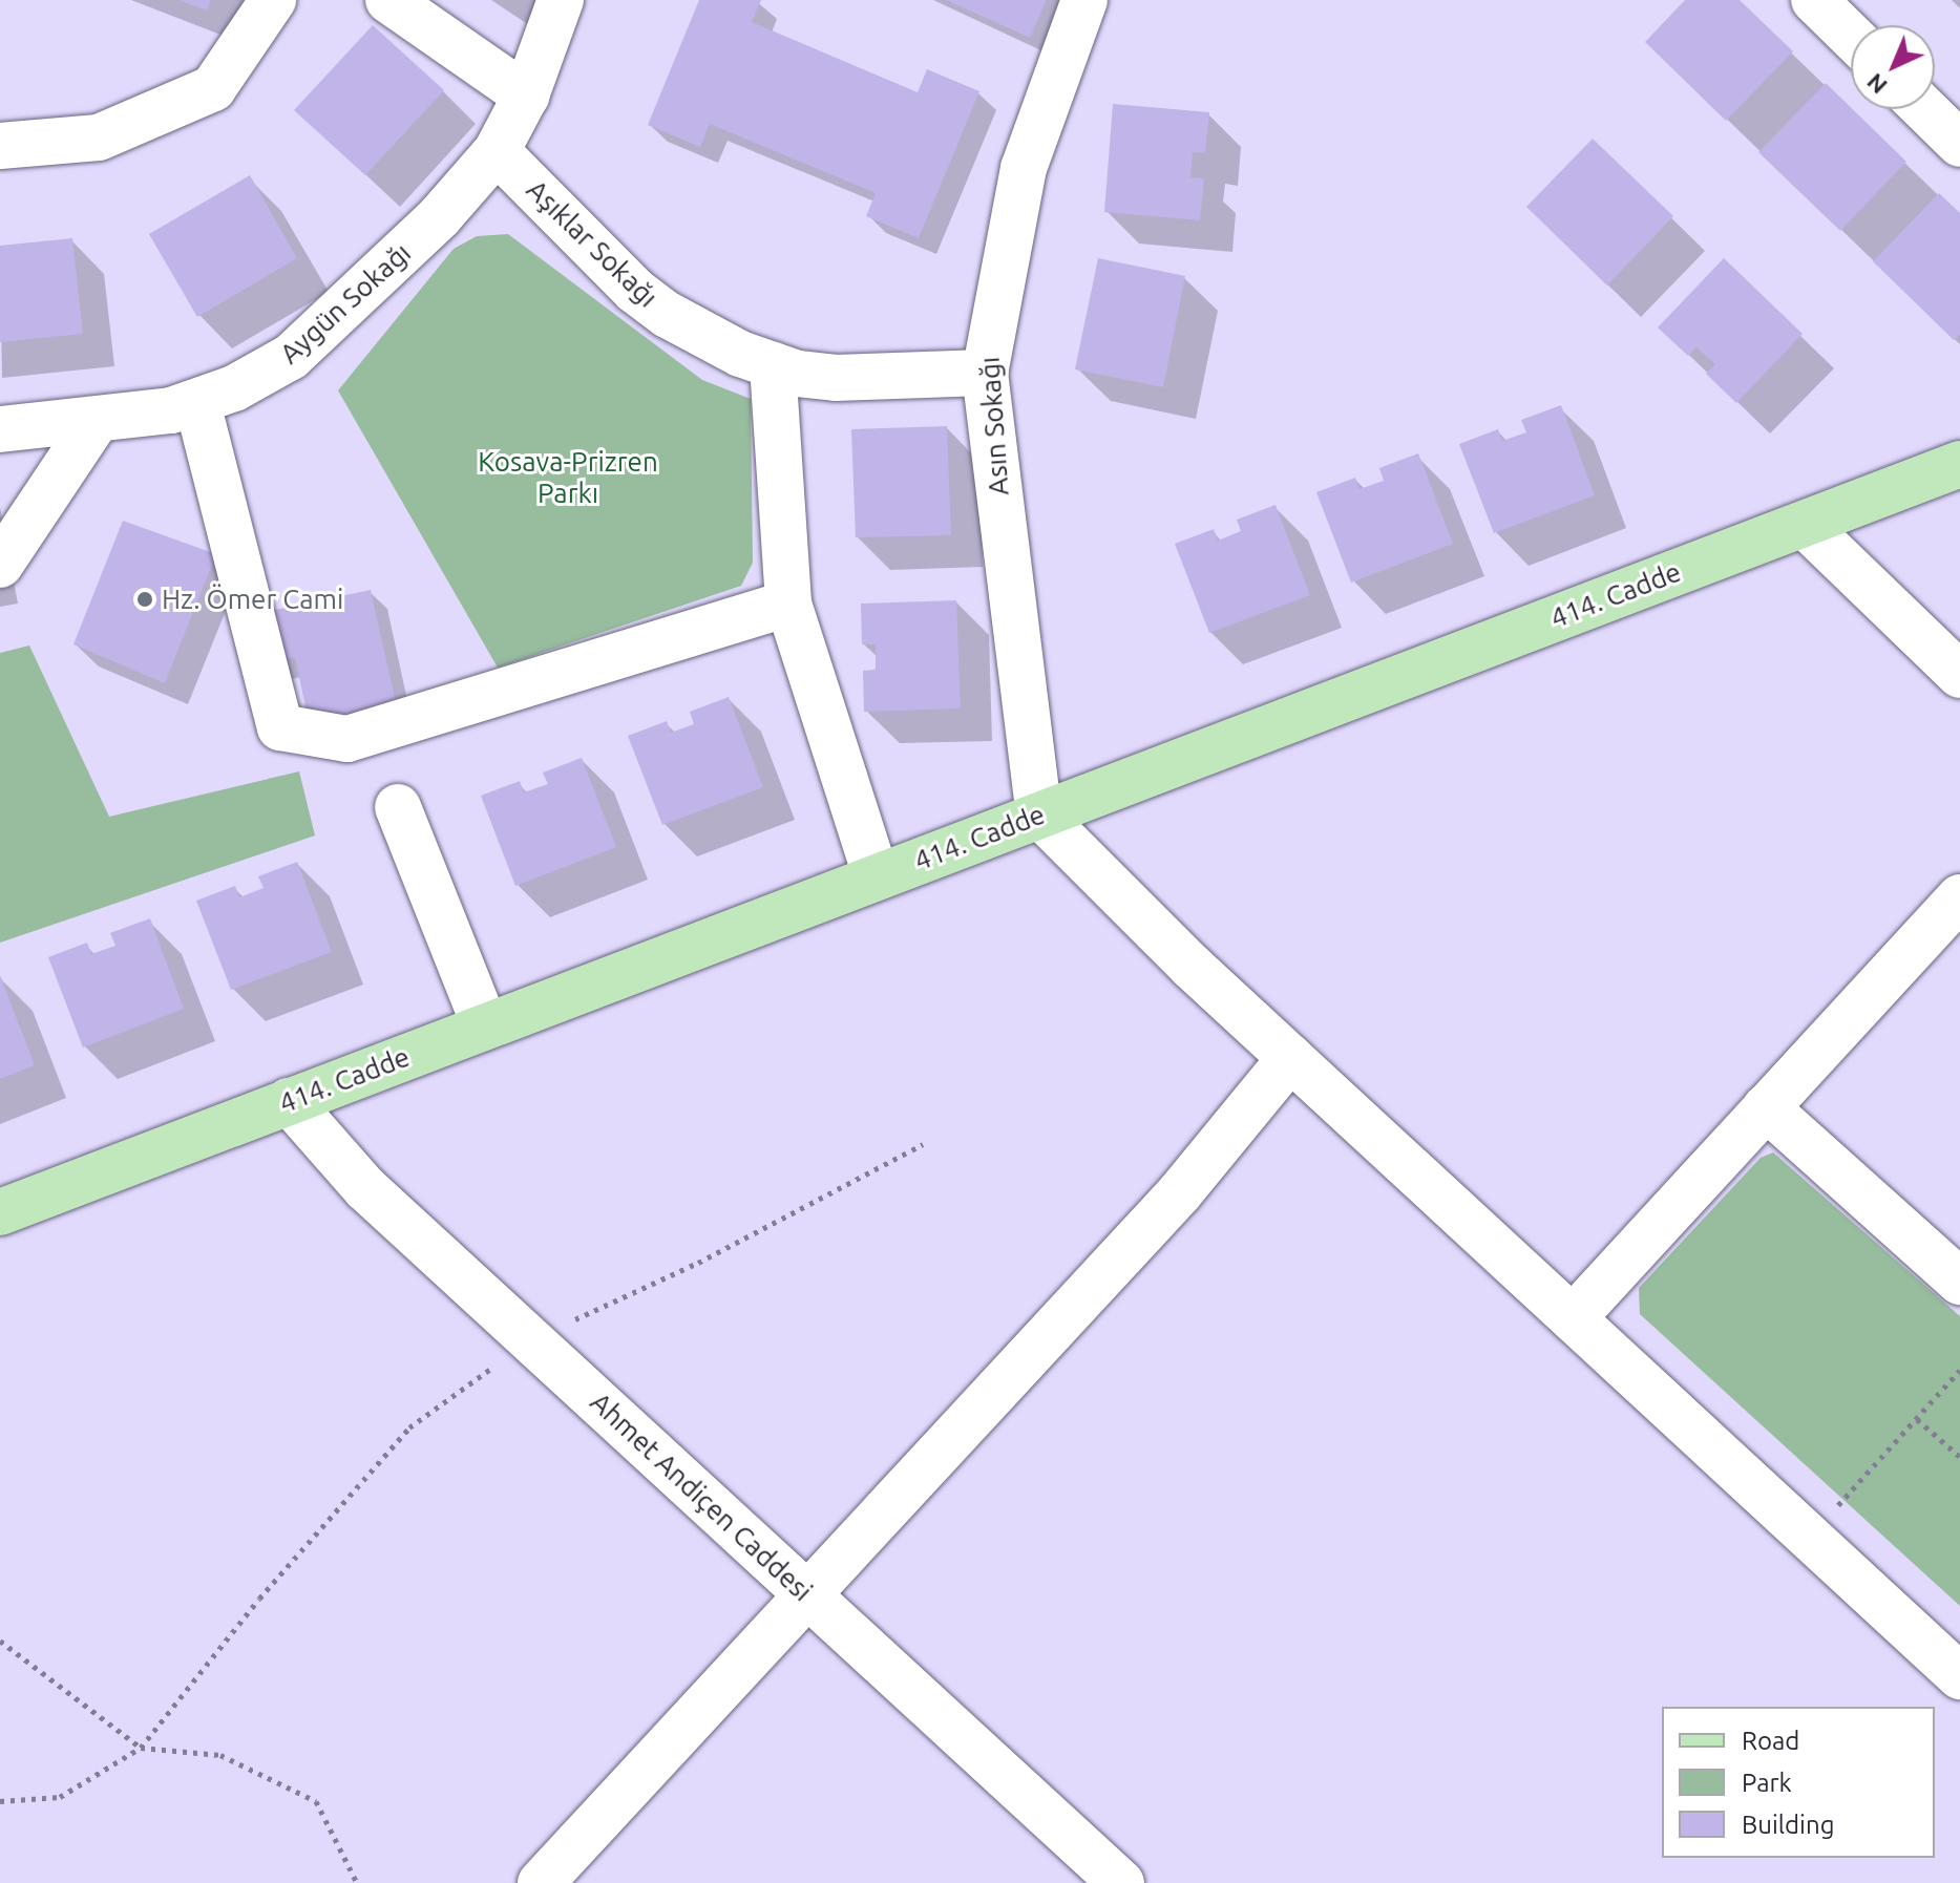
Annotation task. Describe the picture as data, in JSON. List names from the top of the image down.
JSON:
{
  "streets": {
    "main road": ["414. Cadde"],
    "street": [
      "Aşıklar Sokağı",
      "Aygün Sokağı",
      "Asın Sokağı",
      "Ahmet Andiçen Caddesi"
    ]
  },
  "crossings": [
    ["Aşıklar Sokağı", "Aygün Sokağı"],
    ["Aşıklar Sokağı", "Asın Sokağı"],
    ["Asın Sokağı", "414. Cadde"],
    ["414. Cadde", "Ahmet Andiçen Caddesi"]
  ],
  "parks": ["Kosava-Prizren Parkı"],
  "places": ["Hz. Ömer Cami"],
  "legend": ["Road", "Park", "Building"],
  "north": "bottom left"
}
